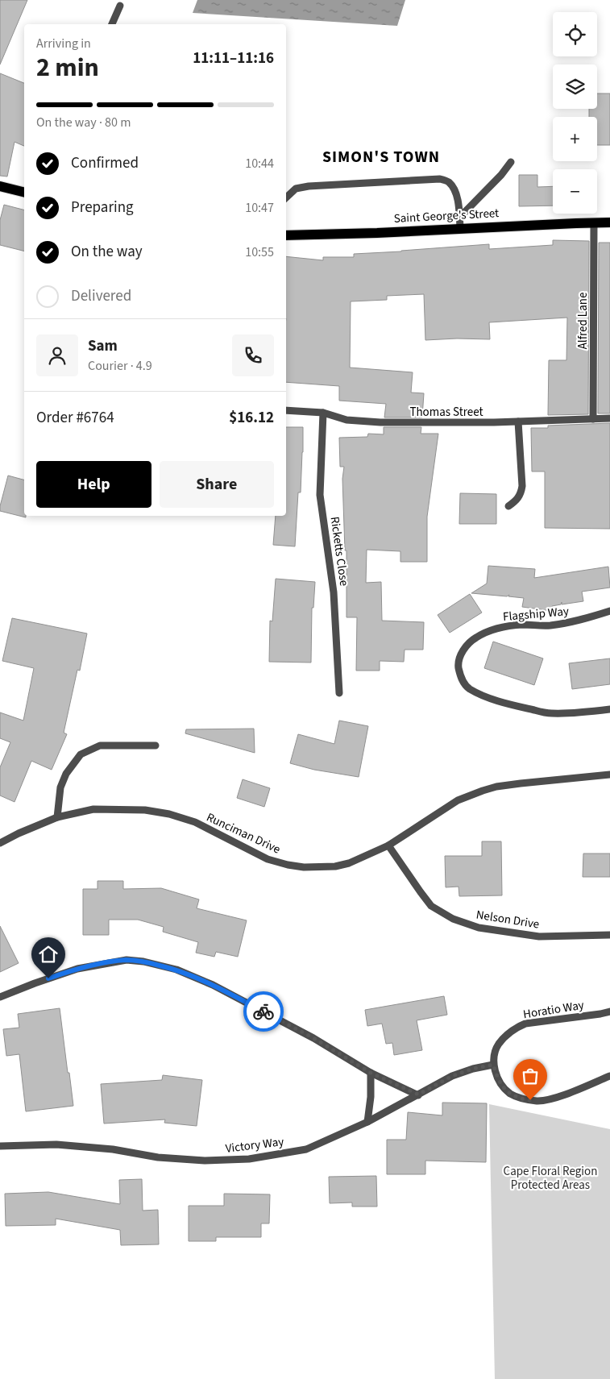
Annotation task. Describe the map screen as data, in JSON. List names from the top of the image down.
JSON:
{
  "streets": {
    "main road": ["Saint George's Street"],
    "street": [
      "Alfred Lane",
      "Thomas Street",
      "Ricketts Close",
      "Flagship Way",
      "Runciman Drive",
      "Nelson Drive",
      "Horatio Way",
      "Victory Way"
    ]
  },
  "crossings": [
    ["Saint George's Street", "Alfred Lane"],
    ["Alfred Lane", "Thomas Street"],
    ["Thomas Street", "Ricketts Close"],
    ["Runciman Drive", "Nelson Drive"],
    ["Horatio Way", "Victory Way"]
  ],
  "districts": ["SIMON'S TOWN"],
  "parks": ["Cape Floral Region Protected Areas"],
  "page": {
    "map_buttons": ["+", "−"],
    "heading": ["2 min", "Arriving in", "11:11–11:16"],
    "panel": [
      "Sam",
      "Courier · 4.9",
      "Order #6764",
      "$16.12"
    ],
    "bar": "On the way · 80 m",
    "list": [
      ["Confirmed", "10:44"],
      ["Preparing", "10:47"],
      ["On the way", "10:55"],
      "Delivered"
    ],
    "buttons": ["Help", "Share"]
  }
}
